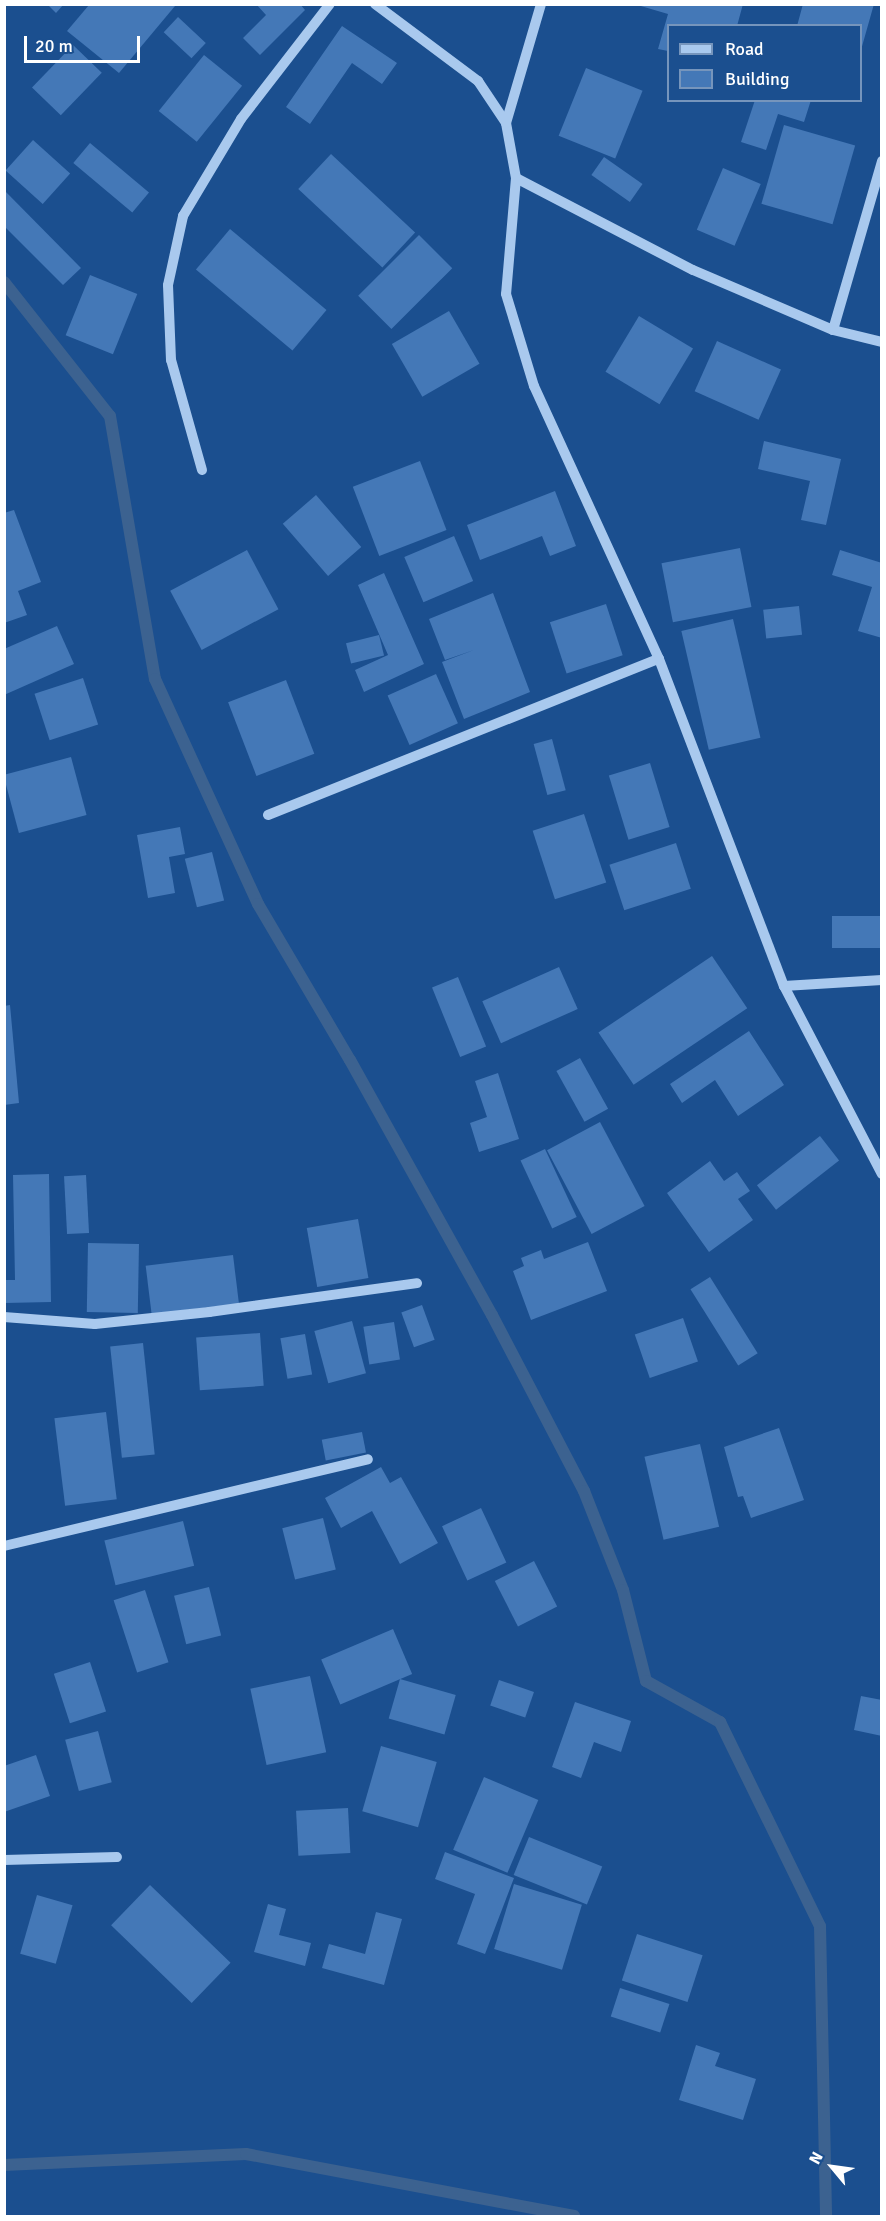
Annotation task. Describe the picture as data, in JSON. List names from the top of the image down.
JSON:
{
  "legend": ["Road", "Building"],
  "scale_bar": "20 m",
  "north": "top left"
}
